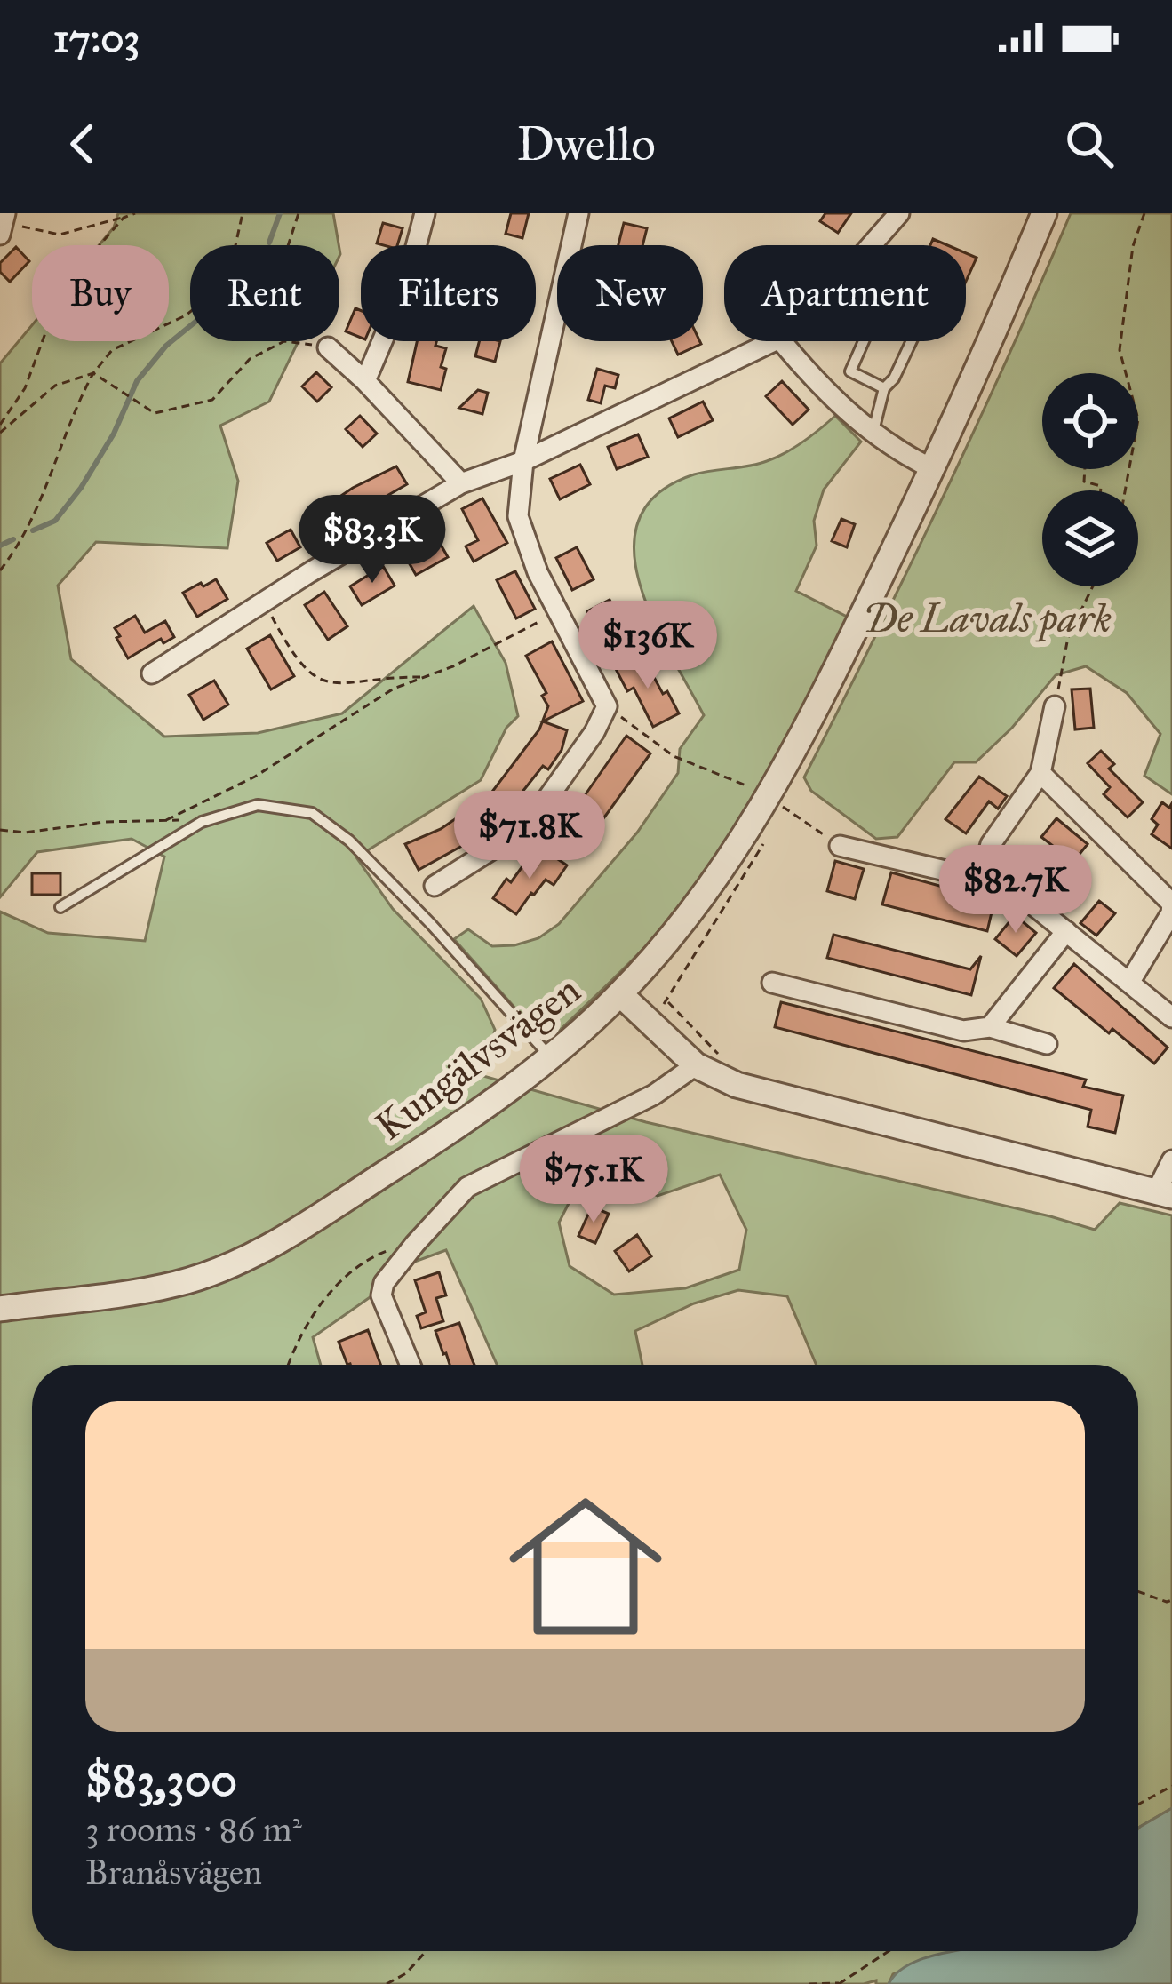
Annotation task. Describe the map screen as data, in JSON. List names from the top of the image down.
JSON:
{
  "streets": {
    "street": ["Kungälvsvägen"]
  },
  "parks": ["De Lavals park"],
  "page": {
    "status": "17:03",
    "header": "Dwello",
    "chip": [
      "Buy",
      "Rent",
      "Filters",
      "New",
      "Apartment"
    ],
    "price": [
      "$83.3K",
      "$136K",
      "$71.8K",
      "$82.7K",
      "$75.1K"
    ],
    "list": [
      {
        "name": "$83,300",
        "note": "3 rooms · 86 m² · Branåsvägen"
      }
    ]
  }
}
